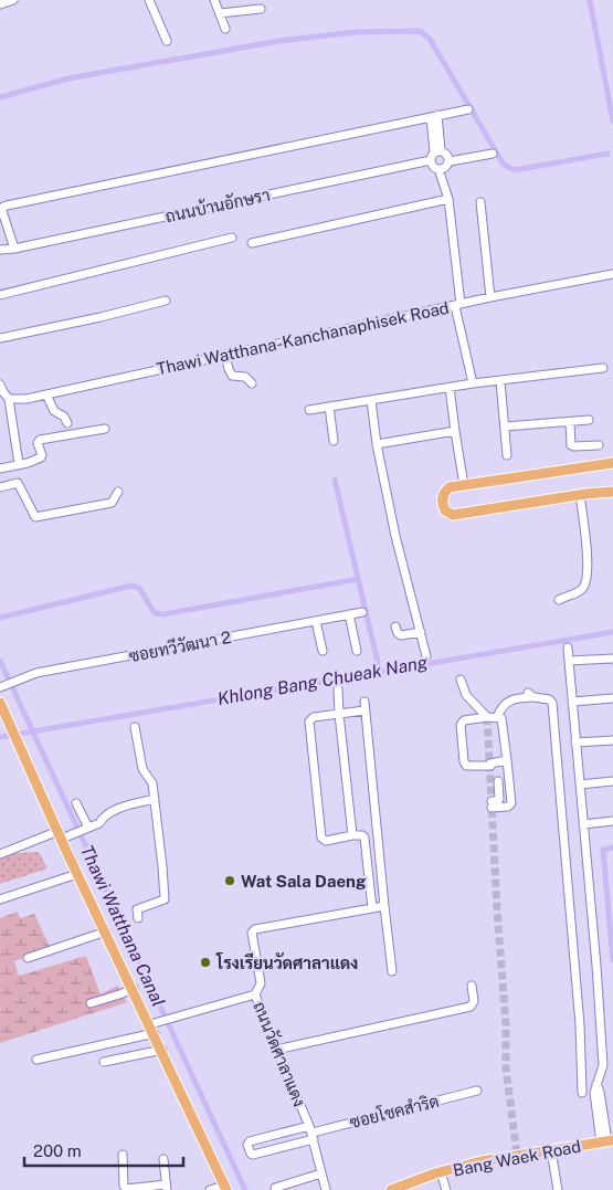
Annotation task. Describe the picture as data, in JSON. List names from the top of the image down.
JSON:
{
  "streets": {
    "main road": ["Bang Waek Road"],
    "street": [
      "ถนนบ้านอักษรา",
      "Thawi Watthana-Kanchanaphisek Road",
      "ซอยทวีวัฒนา 2",
      "ถนนวัดศาลาแดง",
      "ซอยโชคสำริด"
    ]
  },
  "crossings": [
    ["ถนนวัดศาลาแดง", "ซอยโชคสำริด"]
  ],
  "water": ["Khlong Bang Chueak Nang", "Thawi Watthana Canal"],
  "places": ["Wat Sala Daeng", "โรงเรียนวัดศาลาแดง"],
  "scale_bar": "200 m"
}
